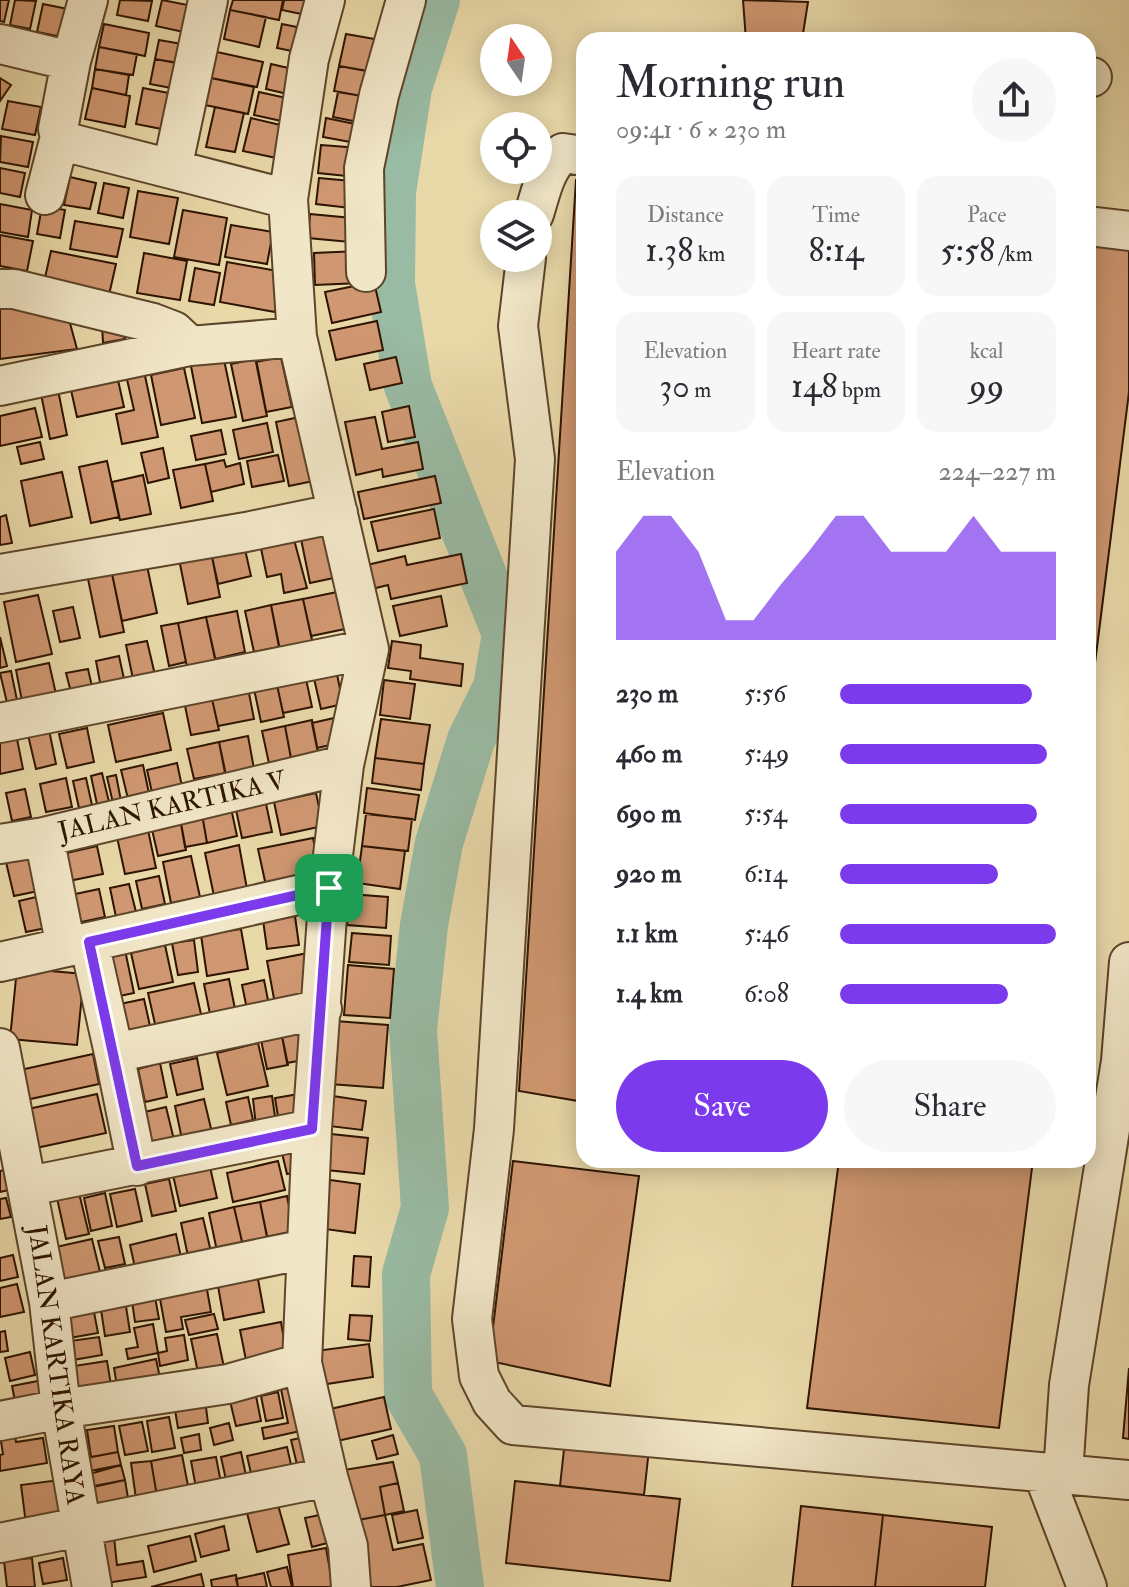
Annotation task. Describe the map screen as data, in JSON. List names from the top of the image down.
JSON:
{
  "streets": {
    "street": ["JALAN KARTIKA V", "JALAN KARTIKA RAYA"]
  },
  "north": "top",
  "page": {
    "heading": ["Morning run", "09:41 · 6 × 230 m"],
    "stats": [
      ["Distance", "1.38 km"],
      ["Time", "8:14"],
      ["Pace", "5:58 /km"],
      ["Elevation", "30 m"],
      ["Heart rate", "148 bpm"],
      ["kcal", "99"]
    ],
    "chart": ["Elevation", "224–227 m"],
    "list": [
      {
        "name": "230 m",
        "note": "5:56"
      },
      {
        "name": "460 m",
        "note": "5:49"
      },
      {
        "name": "690 m",
        "note": "5:54"
      },
      {
        "name": "920 m",
        "note": "6:14"
      },
      {
        "name": "1.1 km",
        "note": "5:46"
      },
      {
        "name": "1.4 km",
        "note": "6:08"
      }
    ],
    "buttons": ["Save", "Share"]
  }
}
